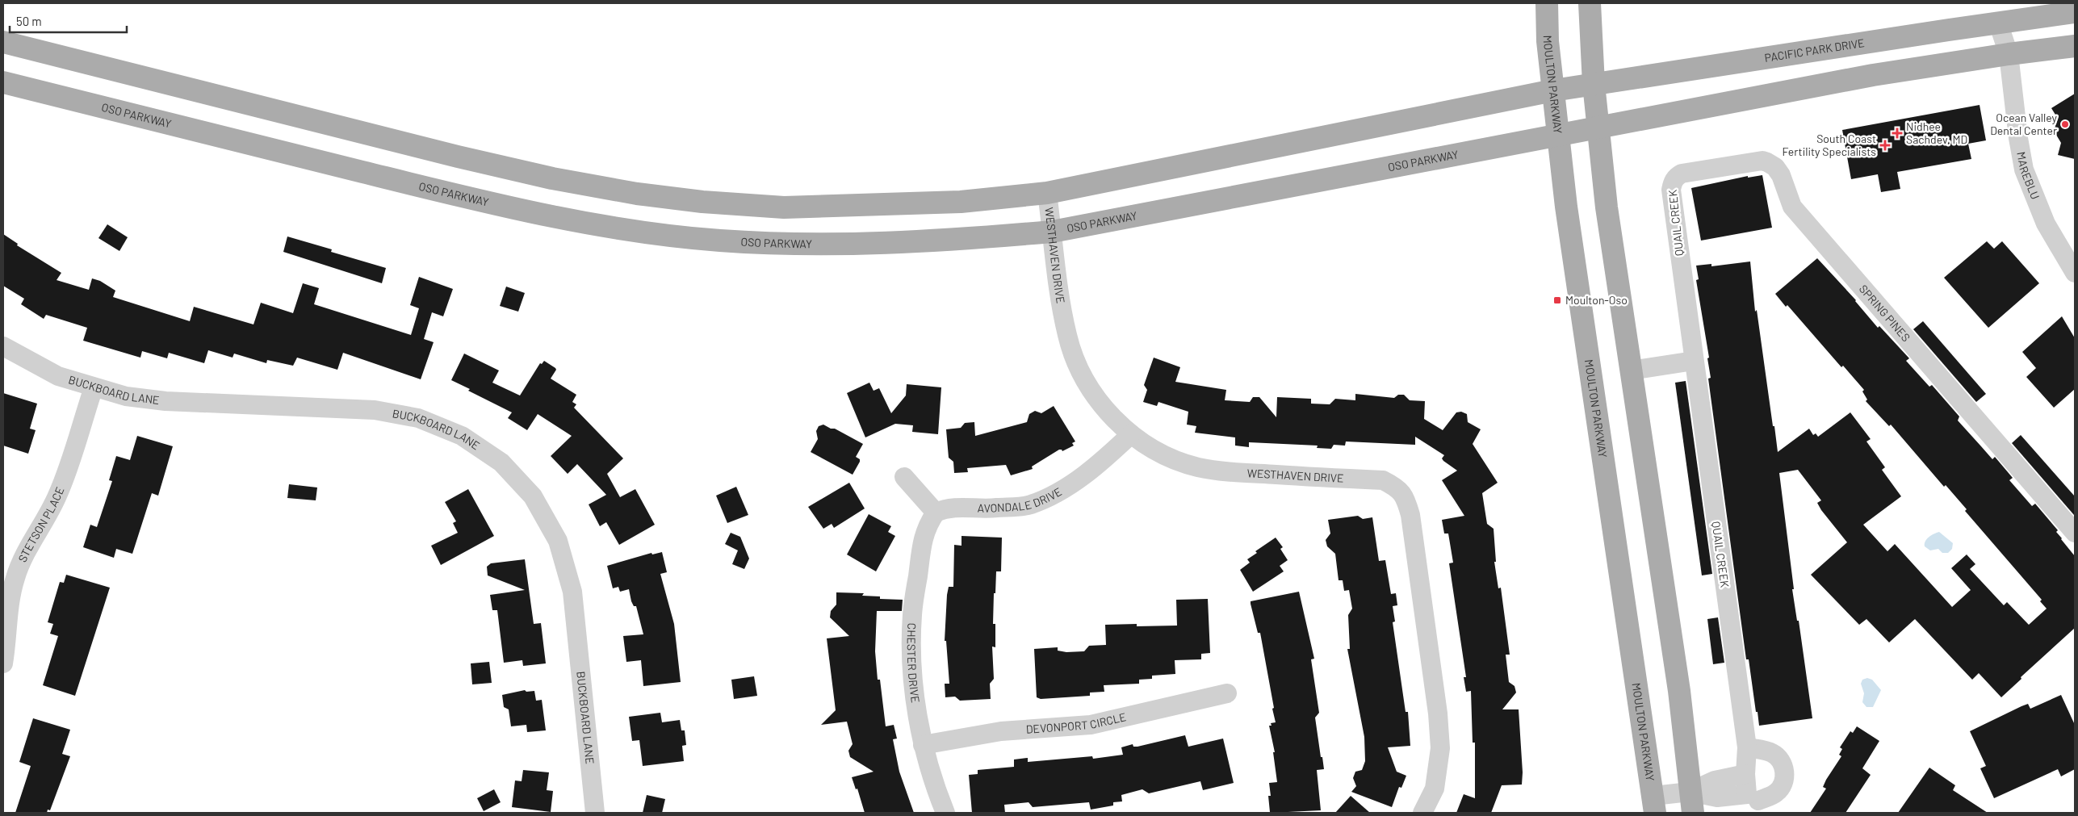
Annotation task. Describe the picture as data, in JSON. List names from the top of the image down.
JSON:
{
  "streets": {
    "main road": ["PACIFIC PARK DRIVE", "MOULTON PARKWAY", "OSO PARKWAY"],
    "street": [
      "MAREBLU",
      "QUAIL CREEK",
      "WESTHAVEN DRIVE",
      "SPRING PINES",
      "BUCKBOARD LANE",
      "AVONDALE DRIVE",
      "STETSON PLACE",
      "CHESTER DRIVE",
      "DEVONPORT CIRCLE"
    ]
  },
  "crossings": [
    ["PACIFIC PARK DRIVE", "MOULTON PARKWAY"],
    ["PACIFIC PARK DRIVE", "MAREBLU"],
    ["MOULTON PARKWAY", "OSO PARKWAY"],
    ["OSO PARKWAY", "WESTHAVEN DRIVE"],
    ["QUAIL CREEK", "SPRING PINES"],
    ["WESTHAVEN DRIVE", "AVONDALE DRIVE"],
    ["BUCKBOARD LANE", "STETSON PLACE"],
    ["AVONDALE DRIVE", "CHESTER DRIVE"],
    ["CHESTER DRIVE", "DEVONPORT CIRCLE"]
  ],
  "places": {
    "other": ["Ocean Valley Dental Center"],
    "health": ["Nidhee Sachdev, MD", "South Coast Fertility Specialists"],
    "transit": ["Moulton-Oso"]
  },
  "scale_bar": "50 m"
}
